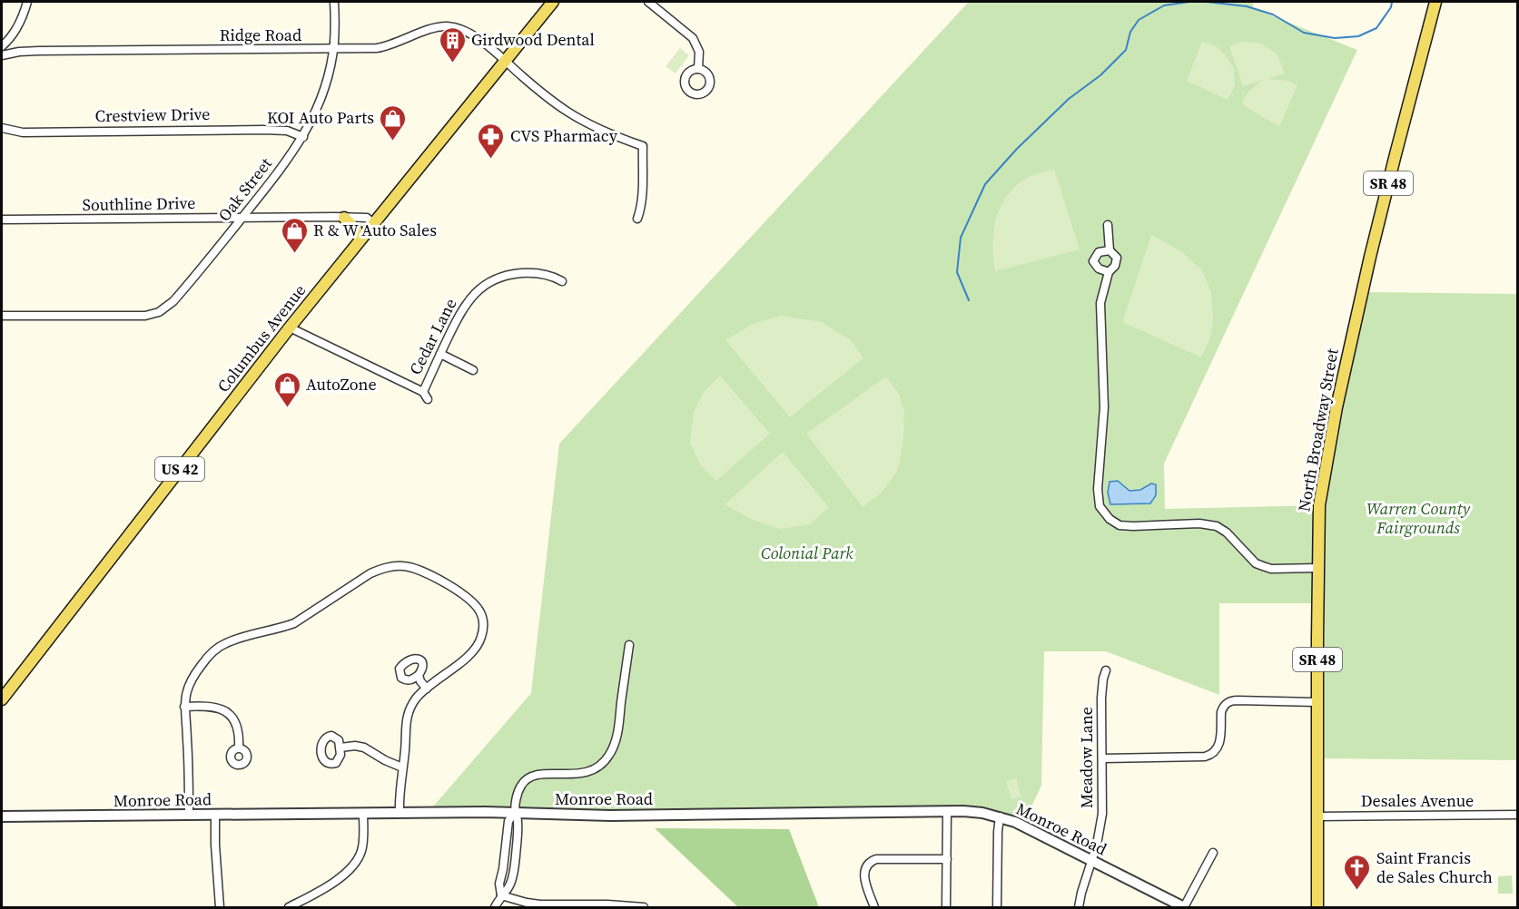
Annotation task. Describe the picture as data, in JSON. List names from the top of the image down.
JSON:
{
  "streets": {
    "main road": [
      "SR 48",
      "Columbus Avenue",
      "North Broadway Street",
      "US 42"
    ],
    "street": [
      "Ridge Road",
      "Crestview Drive",
      "Oak Street",
      "Southline Drive",
      "Cedar Lane",
      "Meadow Lane",
      "Monroe Road",
      "Desales Avenue"
    ]
  },
  "crossings": [
    ["Ridge Road", "Oak Street"],
    ["Ridge Road", "Columbus Avenue"],
    ["Crestview Drive", "Oak Street"],
    ["Oak Street", "Southline Drive"],
    ["Southline Drive", "Columbus Avenue"],
    ["North Broadway Street", "Desales Avenue"],
    ["Meadow Lane", "Monroe Road"]
  ],
  "parks": ["Warren County Fairgrounds", "Colonial Park"],
  "places": {
    "building": ["Girdwood Dental"],
    "shop": ["KOI Auto Parts", "R & W Auto Sales", "AutoZone"],
    "pharmacy": ["CVS Pharmacy"],
    "church": ["Saint Francis de Sales Church"]
  }
}
